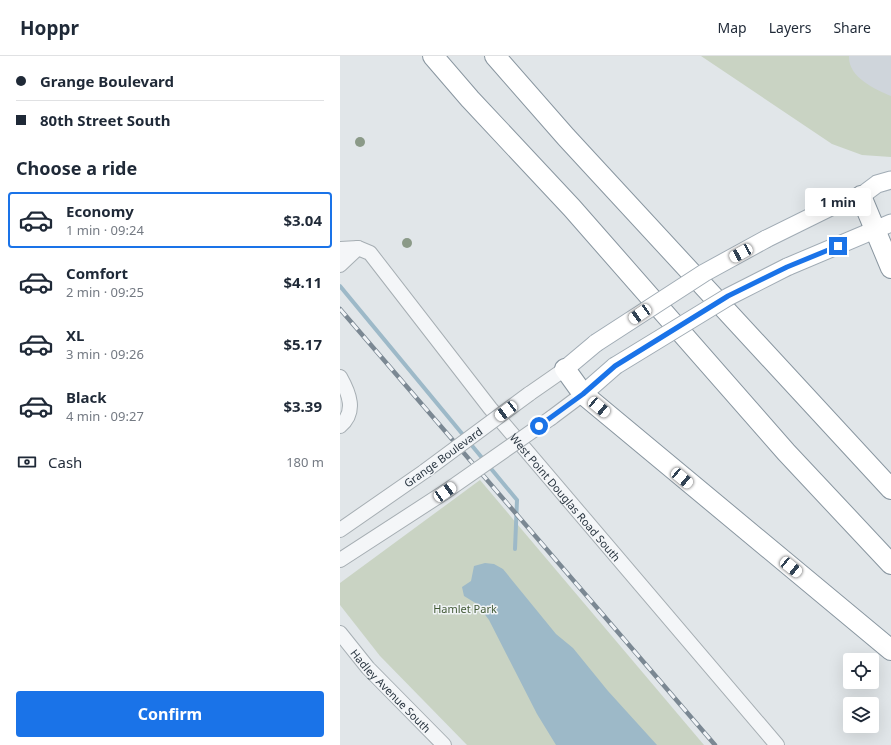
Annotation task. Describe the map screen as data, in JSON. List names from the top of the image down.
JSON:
{
  "streets": {
    "street": ["Grange Boulevard", "West Point Douglas Road South", "Hadley Avenue South"]
  },
  "parks": ["Hamlet Park"],
  "page": {
    "header": "Hoppr",
    "nav": ["Map", "Layers", "Share"],
    "banner": ["Grange Boulevard", "80th Street South"],
    "heading": "Choose a ride",
    "bubble": "1 min",
    "list": [
      {
        "name": "Economy",
        "note": "1 min · 09:24",
        "value": "$3.04"
      },
      {
        "name": "Comfort",
        "note": "2 min · 09:25",
        "value": "$4.11"
      },
      {
        "name": "XL",
        "note": "3 min · 09:26",
        "value": "$5.17"
      },
      {
        "name": "Black",
        "note": "4 min · 09:27",
        "value": "$3.39"
      }
    ],
    "pay": ["Cash", "180 m"],
    "buttons": "Confirm"
  }
}
